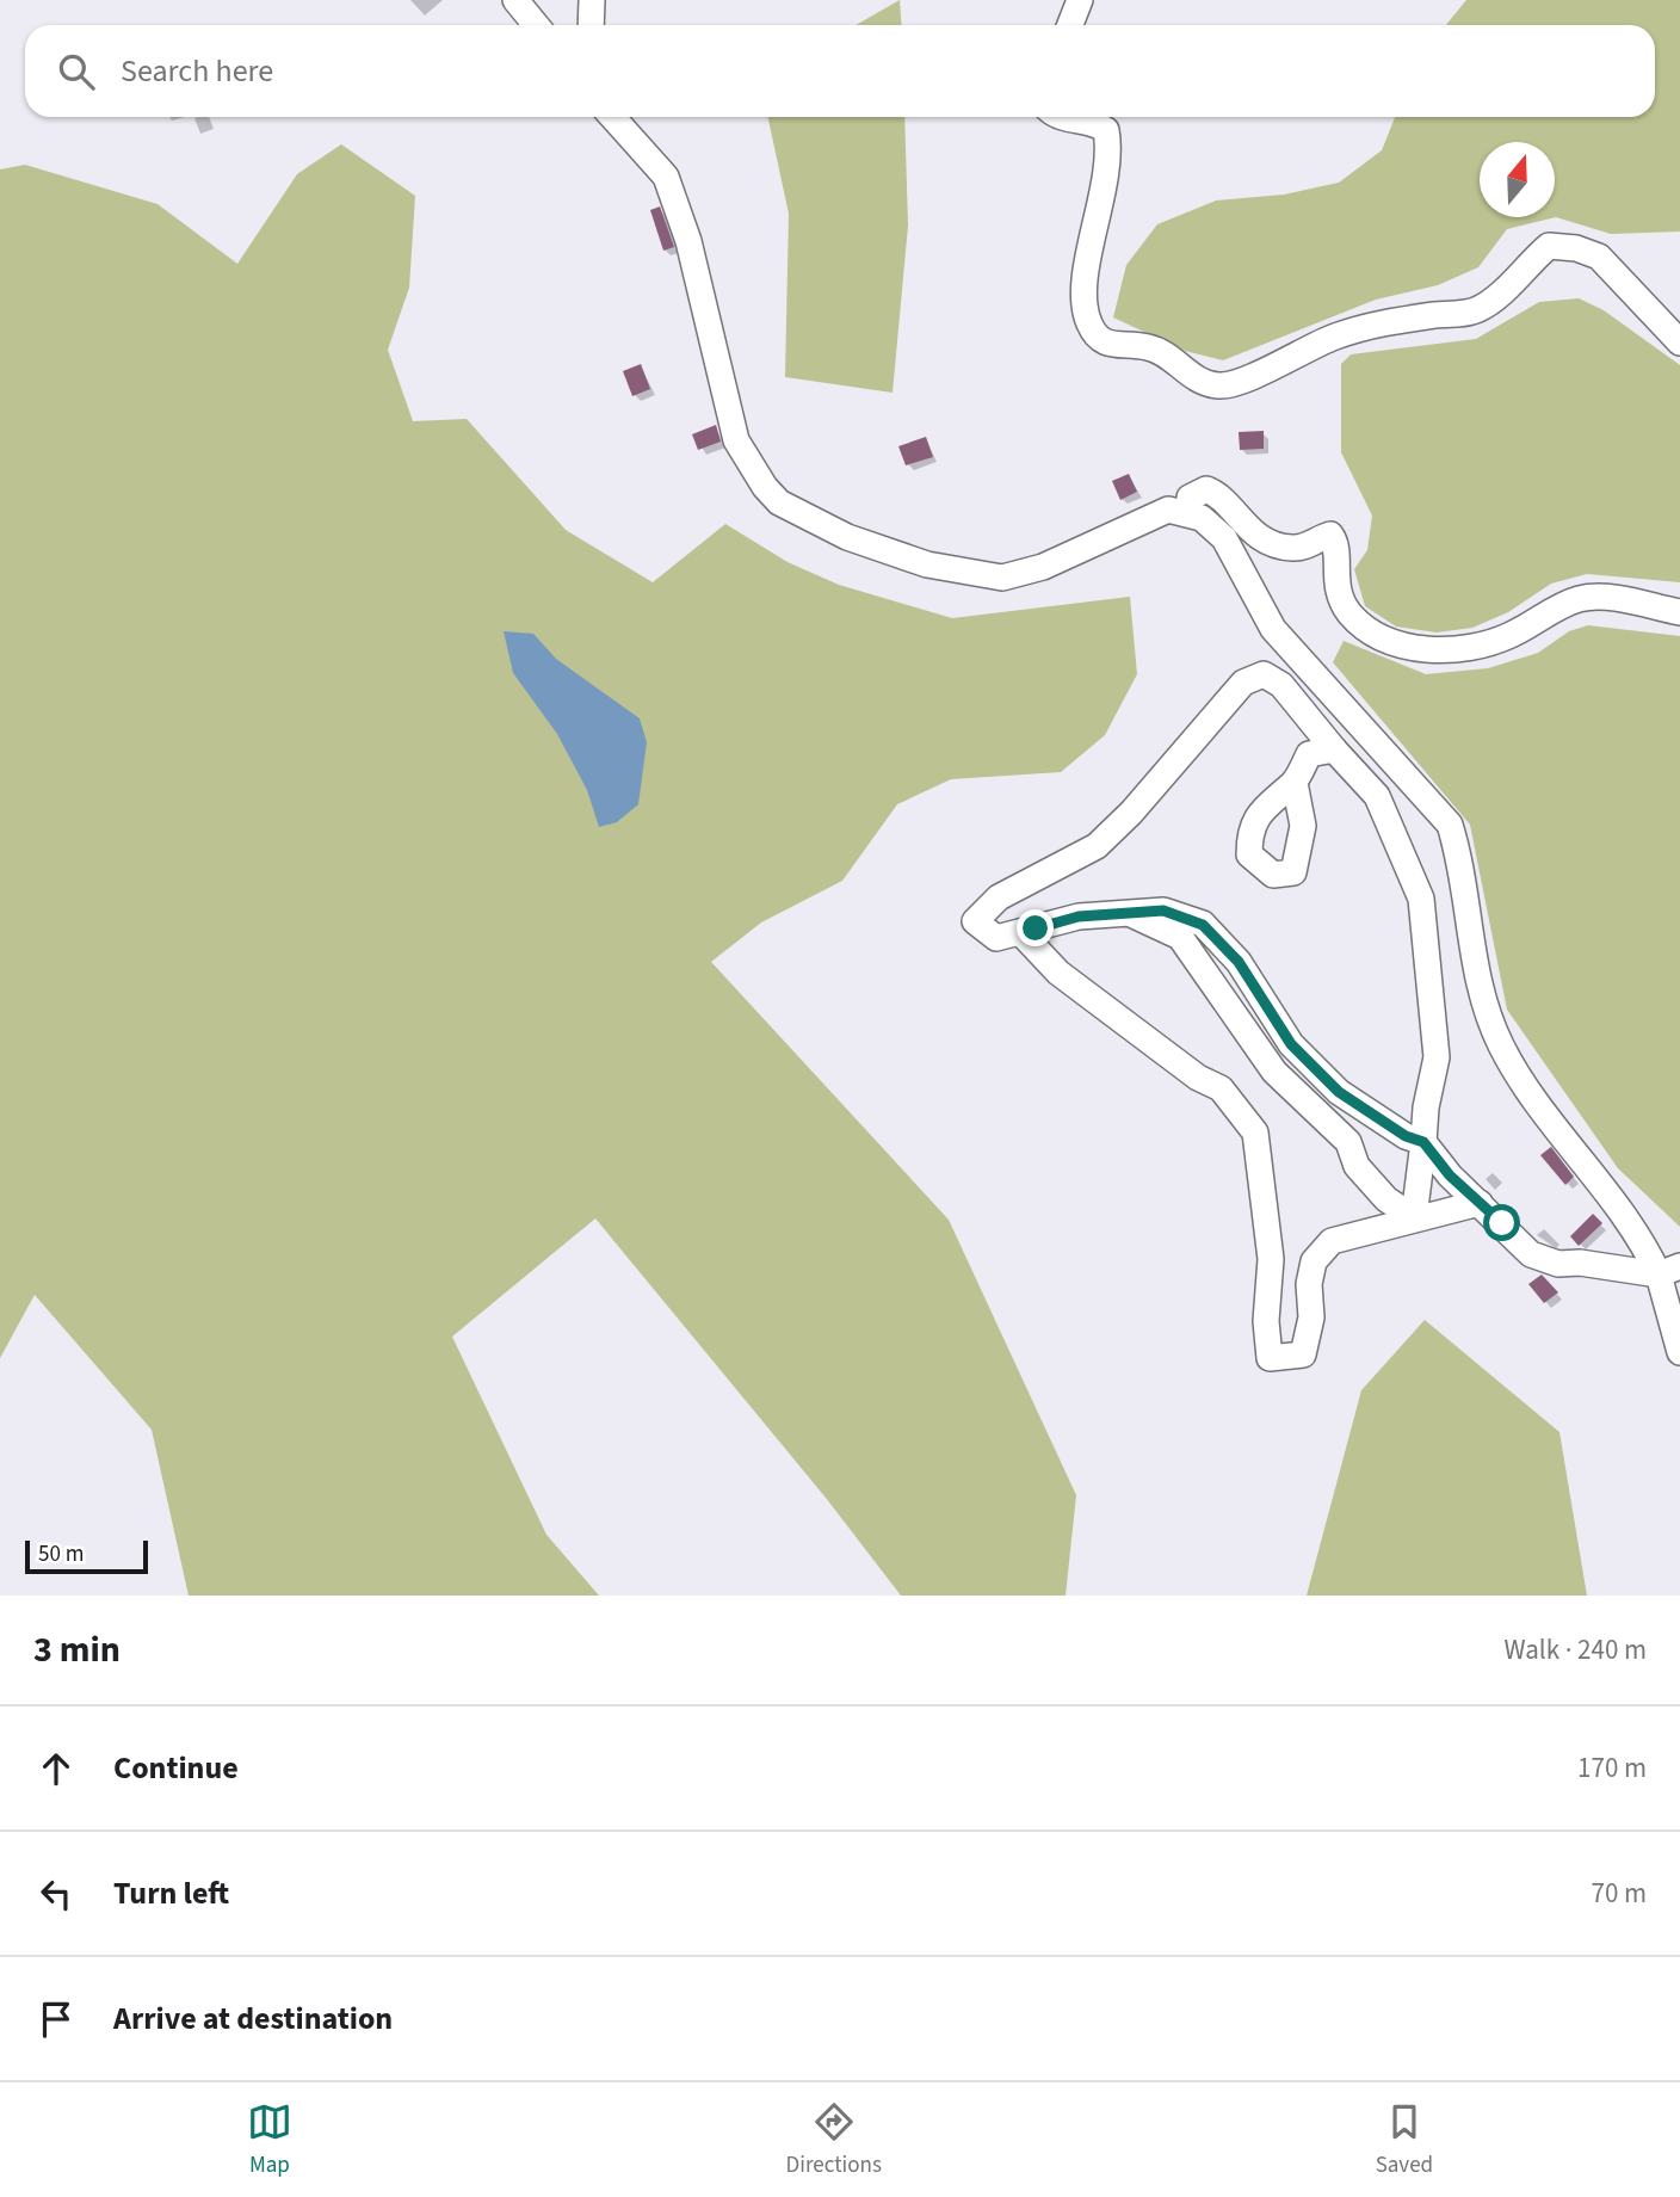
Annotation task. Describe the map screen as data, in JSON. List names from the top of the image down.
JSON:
{
  "scale_bar": "50 m",
  "north": "top",
  "page": {
    "search": "Search here",
    "scale": "50 m",
    "heading": ["3 min", "Walk · 240 m"],
    "list": [
      ["Continue", "170 m"],
      ["Turn left", "70 m"],
      "Arrive at destination"
    ],
    "nav": ["Map", "Directions", "Saved"]
  }
}
